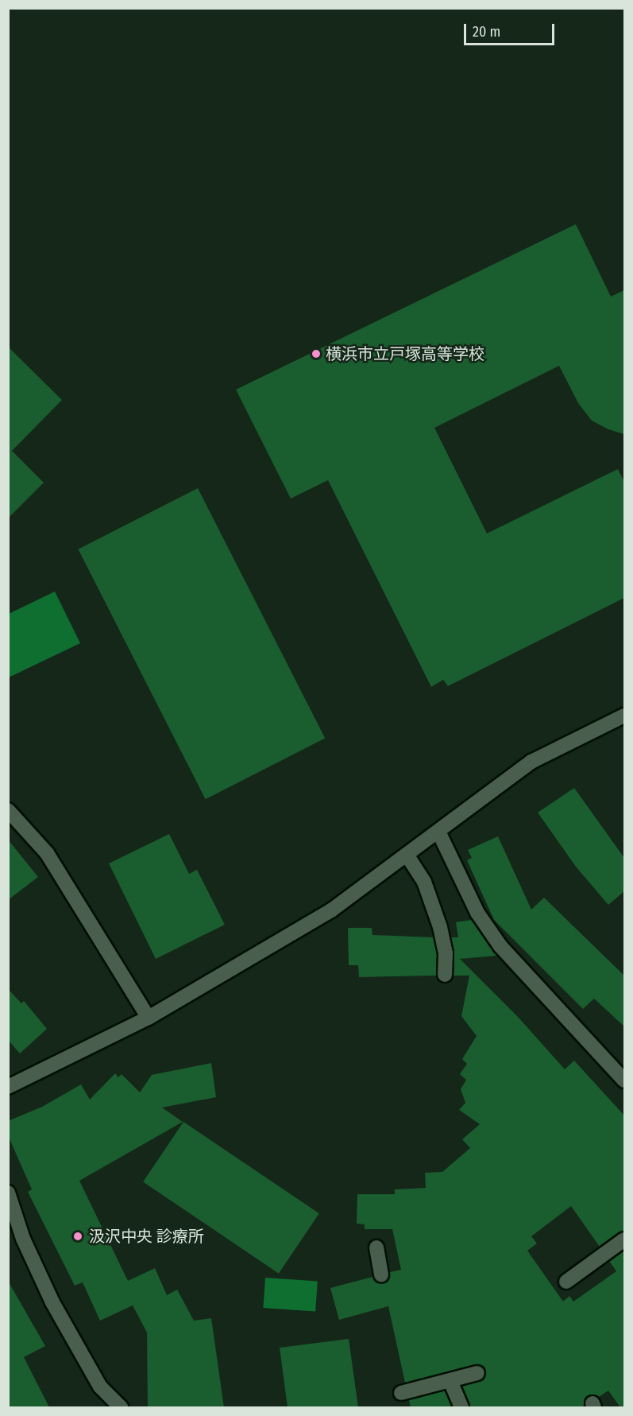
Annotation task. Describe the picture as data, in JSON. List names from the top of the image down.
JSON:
{
  "places": ["横浜市立戸塚高等学校", "汲沢中央 診療所"],
  "scale_bar": "20 m"
}
